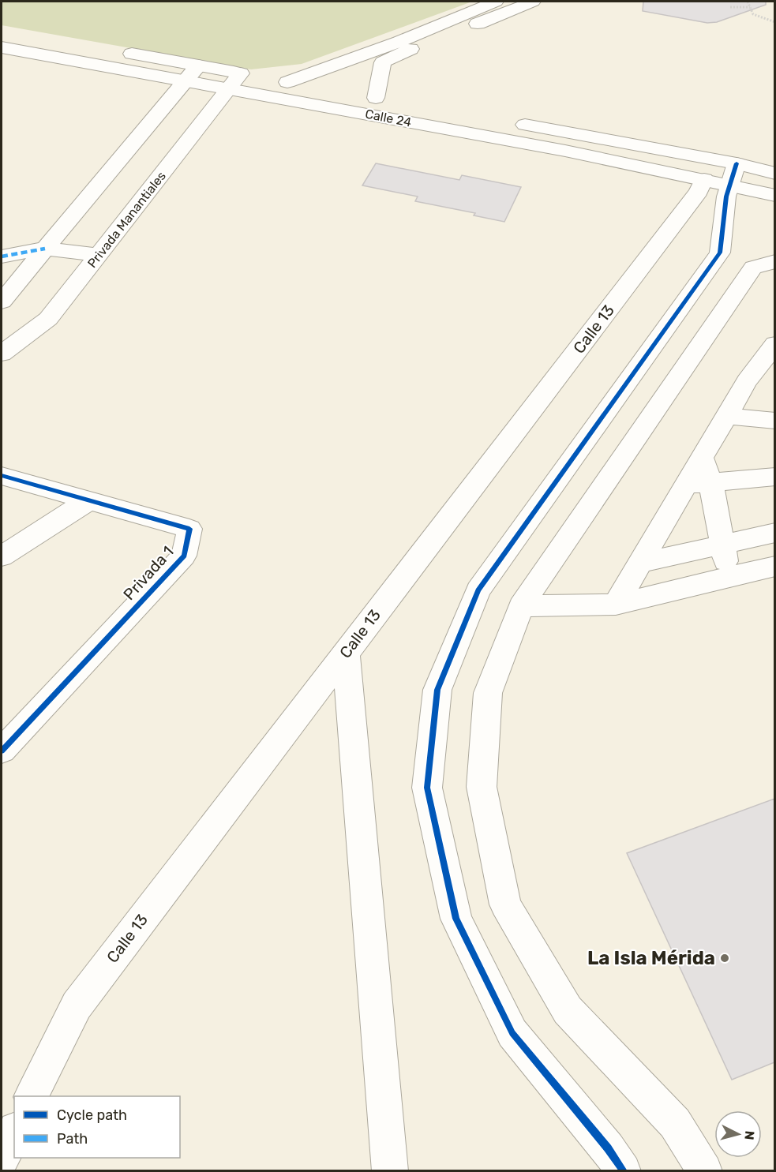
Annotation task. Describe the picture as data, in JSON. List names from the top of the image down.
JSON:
{
  "streets": {
    "street": [
      "Calle 24",
      "Privada Manantiales",
      "Calle 13",
      "Privada 1"
    ]
  },
  "crossings": [
    ["Calle 24", "Privada Manantiales"],
    ["Calle 24", "Calle 13"]
  ],
  "places": ["La Isla Mérida"],
  "legend": ["Cycle path", "Path"],
  "north": "right"
}
